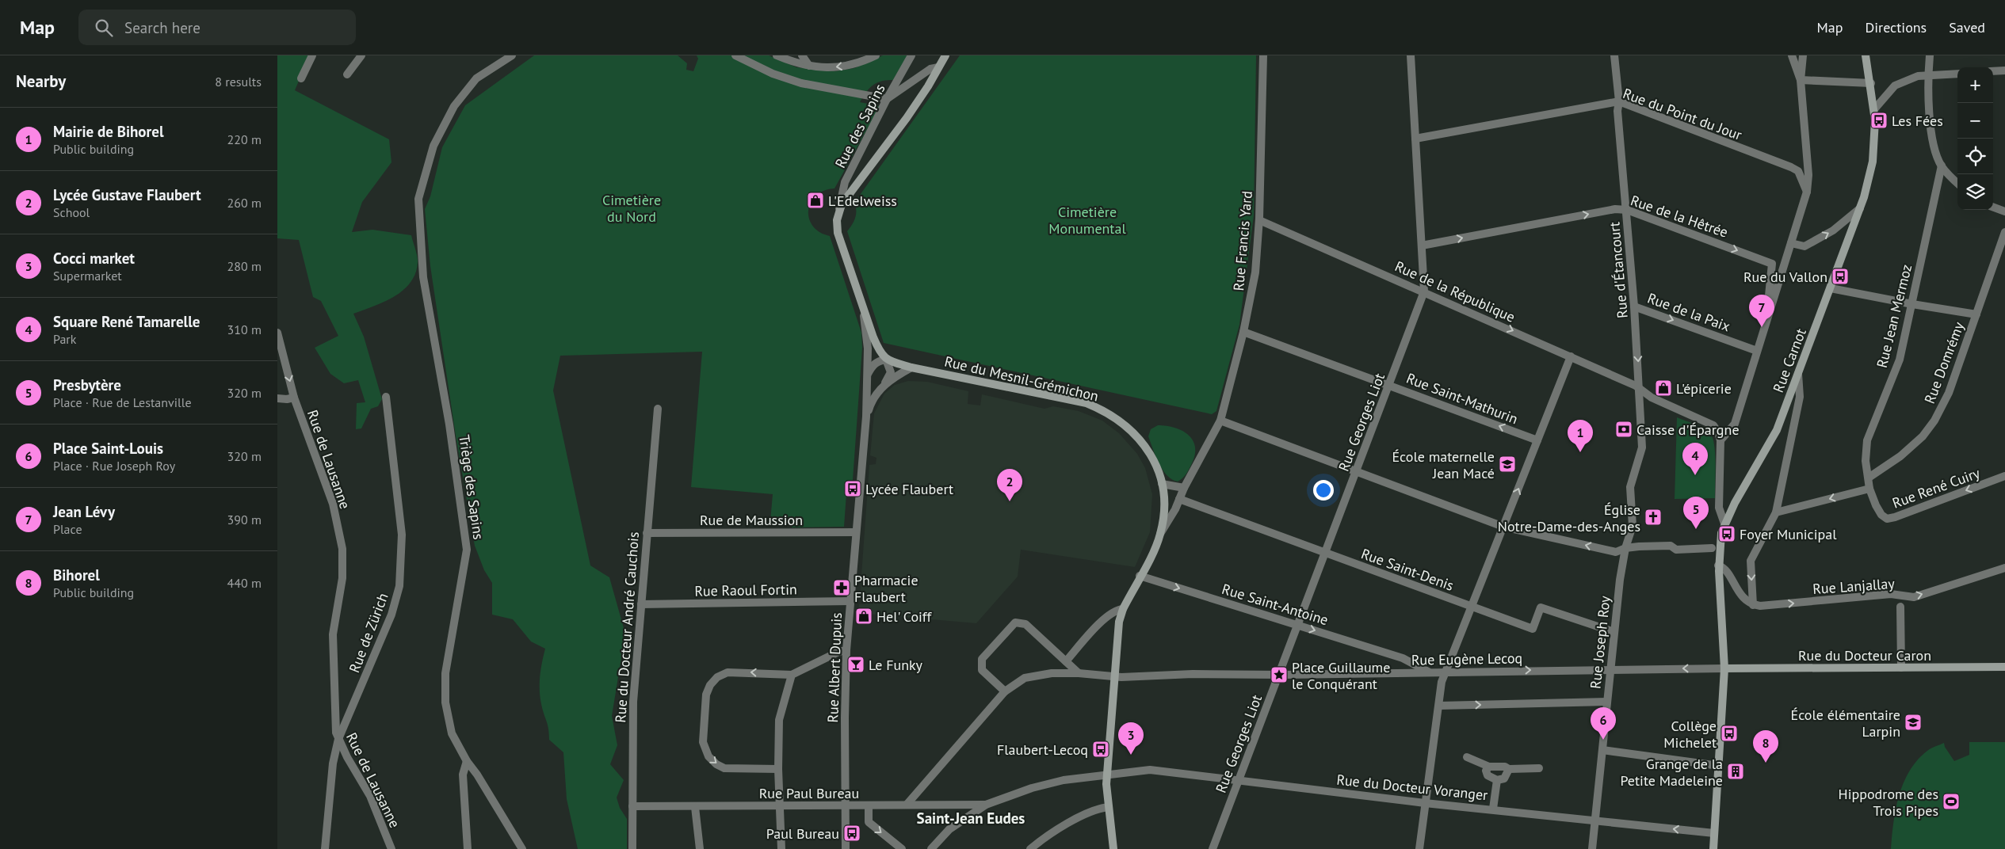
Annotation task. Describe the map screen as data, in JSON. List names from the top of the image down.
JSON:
{
  "streets": {
    "street": [
      "Rue du Point du Jour",
      "Rue des Sapins",
      "Rue de la Hêtrée",
      "Rue Francis Yard",
      "Rue d'Étancourt",
      "Rue de la République",
      "Rue de la Paix",
      "Rue Jean Mermoz",
      "Rue Carnot",
      "Rue Domrémy",
      "Rue du Mesnil-Grémichon",
      "Rue Saint-Mathurin",
      "Rue Georges Liot",
      "Rue de Lausanne",
      "Triège des Sapins",
      "Rue René Cuiry",
      "Rue de Maussion",
      "Rue Saint-Denis",
      "Rue Lanjallay",
      "Rue Raoul Fortin",
      "Rue Saint-Antoine",
      "Rue du Docteur André Cauchois",
      "Rue de Zürich",
      "Rue Joseph Roy",
      "Rue du Docteur Caron",
      "Rue Eugène Lecoq",
      "Rue Albert Dupuis",
      "Rue du Docteur Voranger",
      "Rue Paul Bureau"
    ]
  },
  "crossings": [
    ["Rue du Point du Jour", "Rue d'Étancourt"],
    ["Rue du Point du Jour", "Rue Georges Liot"],
    ["Rue de la Hêtrée", "Rue d'Étancourt"],
    ["Rue de la Hêtrée", "Rue Georges Liot"],
    ["Rue Francis Yard", "Rue de la République"],
    ["Rue Francis Yard", "Rue du Mesnil-Grémichon"],
    ["Rue Francis Yard", "Rue Saint-Mathurin"],
    ["Rue Francis Yard", "Rue Saint-Denis"],
    ["Rue d'Étancourt", "Rue de la République"],
    ["Rue d'Étancourt", "Rue de la Paix"],
    ["Rue d'Étancourt", "Rue Joseph Roy"],
    ["Rue de la République", "Rue Georges Liot"],
    ["Rue Jean Mermoz", "Rue Domrémy"],
    ["Rue Jean Mermoz", "Rue René Cuiry"],
    ["Rue Carnot", "Rue du Docteur Caron"],
    ["Rue Carnot", "Rue Eugène Lecoq"],
    ["Rue Carnot", "Rue du Docteur Voranger"],
    ["Rue du Mesnil-Grémichon", "Rue Saint-Antoine"],
    ["Rue du Mesnil-Grémichon", "Rue Eugène Lecoq"],
    ["Rue du Mesnil-Grémichon", "Rue Albert Dupuis"],
    ["Rue du Mesnil-Grémichon", "Rue du Docteur Voranger"],
    ["Rue Saint-Mathurin", "Rue Georges Liot"],
    ["Rue Georges Liot", "Rue Saint-Denis"],
    ["Rue Georges Liot", "Rue Saint-Antoine"],
    ["Rue Georges Liot", "Rue Eugène Lecoq"],
    ["Rue Georges Liot", "Rue du Docteur Voranger"],
    ["Rue de Lausanne", "Rue de Zürich"],
    ["Rue de Maussion", "Rue du Docteur André Cauchois"],
    ["Rue de Maussion", "Rue Albert Dupuis"],
    ["Rue Saint-Denis", "Rue Joseph Roy"],
    ["Rue Raoul Fortin", "Rue du Docteur André Cauchois"],
    ["Rue Raoul Fortin", "Rue Albert Dupuis"],
    ["Rue Saint-Antoine", "Rue Eugène Lecoq"],
    ["Rue du Docteur André Cauchois", "Rue Paul Bureau"],
    ["Rue Joseph Roy", "Rue Eugène Lecoq"],
    ["Rue Joseph Roy", "Rue du Docteur Voranger"],
    ["Rue du Docteur Caron", "Rue Eugène Lecoq"],
    ["Rue Eugène Lecoq", "Rue Paul Bureau"],
    ["Rue Albert Dupuis", "Rue Paul Bureau"],
    ["Rue du Docteur Voranger", "Rue Paul Bureau"]
  ],
  "one_way": [
    "Rue de la Hêtrée",
    "Rue de la Paix",
    "Rue Saint-Mathurin",
    "Rue René Cuiry",
    "Rue Lanjallay",
    "Rue Saint-Antoine"
  ],
  "districts": ["Saint-Jean Eudes"],
  "parks": ["Cimetière du Nord", "Cimetière Monumental"],
  "places": {
    "bus stop": [
      "Les Fées",
      "Rue du Vallon",
      "Lycée Flaubert",
      "Foyer Municipal",
      "Collège Michelet",
      "Flaubert-Lecoq",
      "Paul Bureau"
    ],
    "shop": ["L'Edelweiss", "L'épicerie", "Hel' Coiff"],
    "bank": ["Caisse d'Épargne"],
    "school or university": ["École maternelle Jean Macé", "École élémentaire Larpin"],
    "church": ["Église Notre-Dame-des-Anges"],
    "pharmacy": ["Pharmacie Flaubert"],
    "bar": ["Le Funky"],
    "place": ["Place Guillaume le Conquérant"],
    "building": ["Grange de la Petite Madeleine"],
    "sports": ["Hippodrome des Trois Pipes"]
  },
  "page": {
    "header": "Map",
    "search": "Search here",
    "nav": ["Map", "Directions", "Saved"],
    "heading": ["Nearby", "8 results"],
    "map_buttons": ["+", "−"],
    "list": [
      {
        "mark": "1",
        "name": "Mairie de Bihorel",
        "note": "Public building",
        "value": "220 m"
      },
      {
        "mark": "2",
        "name": "Lycée Gustave Flaubert",
        "note": "School",
        "value": "260 m"
      },
      {
        "mark": "3",
        "name": "Cocci market",
        "note": "Supermarket",
        "value": "280 m"
      },
      {
        "mark": "4",
        "name": "Square René Tamarelle",
        "note": "Park",
        "value": "310 m"
      },
      {
        "mark": "5",
        "name": "Presbytère",
        "note": "Place · Rue de Lestanville",
        "value": "320 m"
      },
      {
        "mark": "6",
        "name": "Place Saint-Louis",
        "note": "Place · Rue Joseph Roy",
        "value": "320 m"
      },
      {
        "mark": "7",
        "name": "Jean Lévy",
        "note": "Place",
        "value": "390 m"
      },
      {
        "mark": "8",
        "name": "Bihorel",
        "note": "Public building",
        "value": "440 m"
      }
    ],
    "pins": [
      "7",
      "1",
      "4",
      "2",
      "5",
      "6",
      "3",
      "8"
    ]
  }
}
